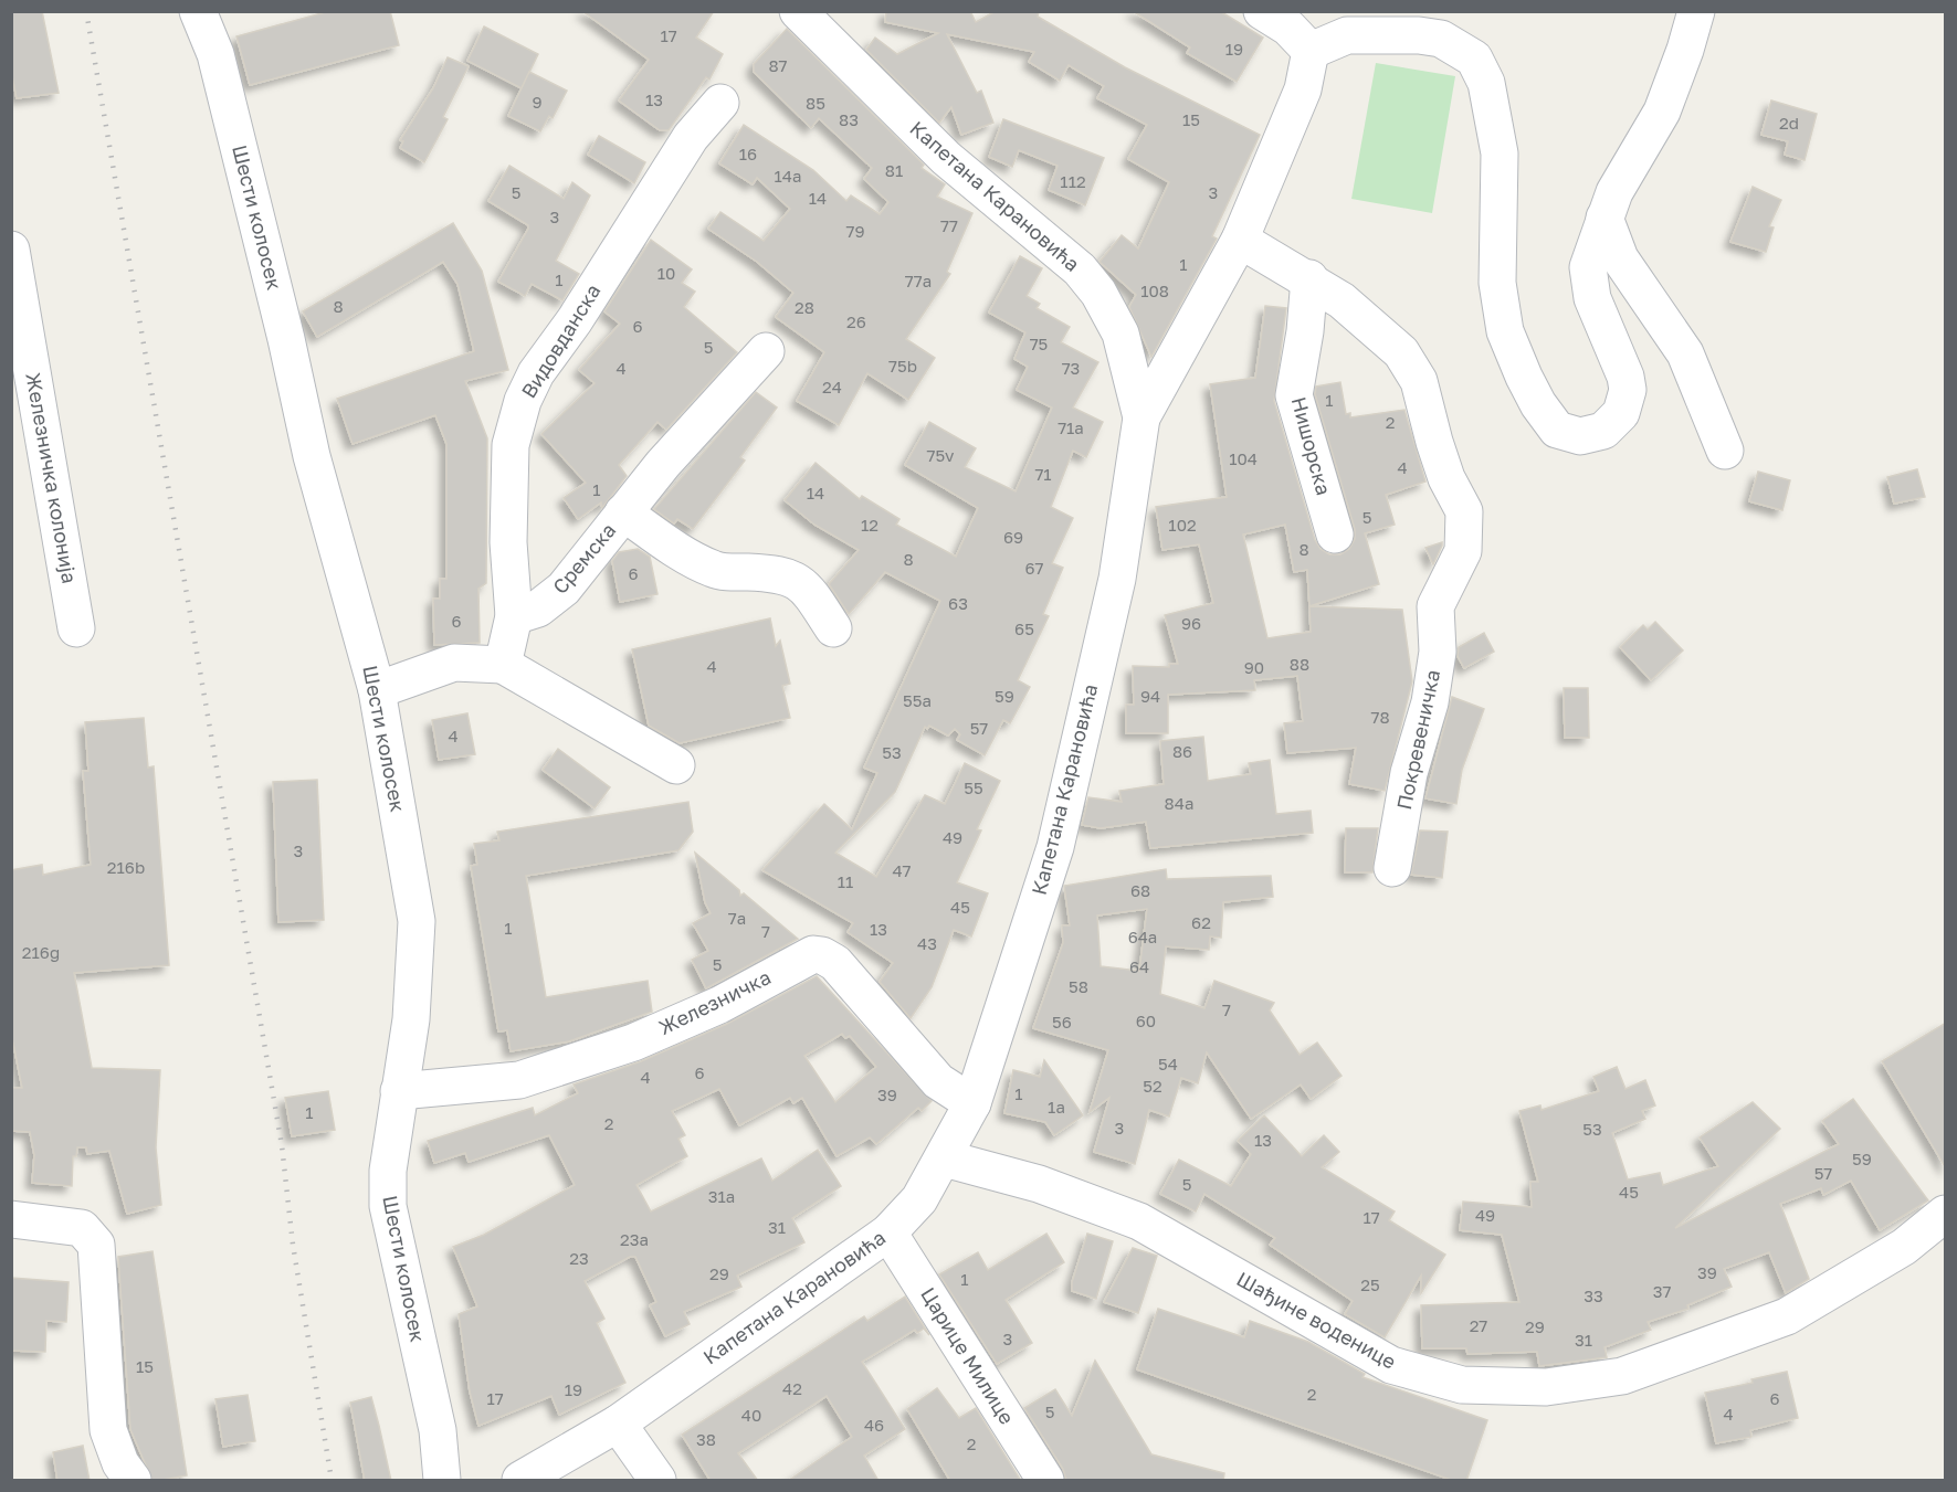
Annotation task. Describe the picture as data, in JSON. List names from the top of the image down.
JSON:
{
  "streets": {
    "street": [
      "Капетана Карановића",
      "Шести колосек",
      "Видовданска",
      "Нишорска",
      "Железничка колонија",
      "Сремска",
      "Покревеничка",
      "Железничка",
      "Шађине воденице",
      "Царице Милице"
    ]
  },
  "crossings": [
    ["Капетана Карановића", "Железничка"],
    ["Капетана Карановића", "Шађине воденице"],
    ["Капетана Карановића", "Царице Милице"],
    ["Шести колосек", "Железничка"],
    ["Видовданска", "Сремска"],
    ["Нишорска", "Покревеничка"]
  ],
  "house_numbers": [
    "17",
    "19",
    "87",
    "13",
    "9",
    "85",
    "83",
    "15",
    "2d",
    "16",
    "81",
    "14a",
    "112",
    "5",
    "3",
    "14",
    "3",
    "77",
    "79",
    "1",
    "10",
    "1",
    "77a",
    "108",
    "8",
    "28",
    "26",
    "6",
    "75",
    "5",
    "75b",
    "4",
    "73",
    "24",
    "1",
    "2",
    "71a",
    "75v",
    "104",
    "4",
    "71",
    "1",
    "14",
    "5",
    "12",
    "102",
    "69",
    "8",
    "8",
    "67",
    "6",
    "63",
    "6",
    "96",
    "65",
    "88",
    "4",
    "90",
    "59",
    "94",
    "55a",
    "78",
    "57",
    "4",
    "86",
    "53",
    "55",
    "84a",
    "49",
    "3",
    "216b",
    "47",
    "11",
    "68",
    "45",
    "7a",
    "62",
    "1",
    "13",
    "7",
    "64a",
    "43",
    "216g",
    "5",
    "64",
    "58",
    "7",
    "60",
    "56",
    "54",
    "6",
    "4",
    "52",
    "1",
    "39",
    "1a",
    "1",
    "2",
    "3",
    "53",
    "13",
    "59",
    "57",
    "5",
    "45",
    "31a",
    "49",
    "17",
    "31",
    "23a",
    "23",
    "39",
    "29",
    "1",
    "25",
    "37",
    "33",
    "27",
    "29",
    "3",
    "31",
    "15",
    "42",
    "19",
    "2",
    "17",
    "6",
    "5",
    "4",
    "40",
    "46",
    "38",
    "2"
  ]
}
